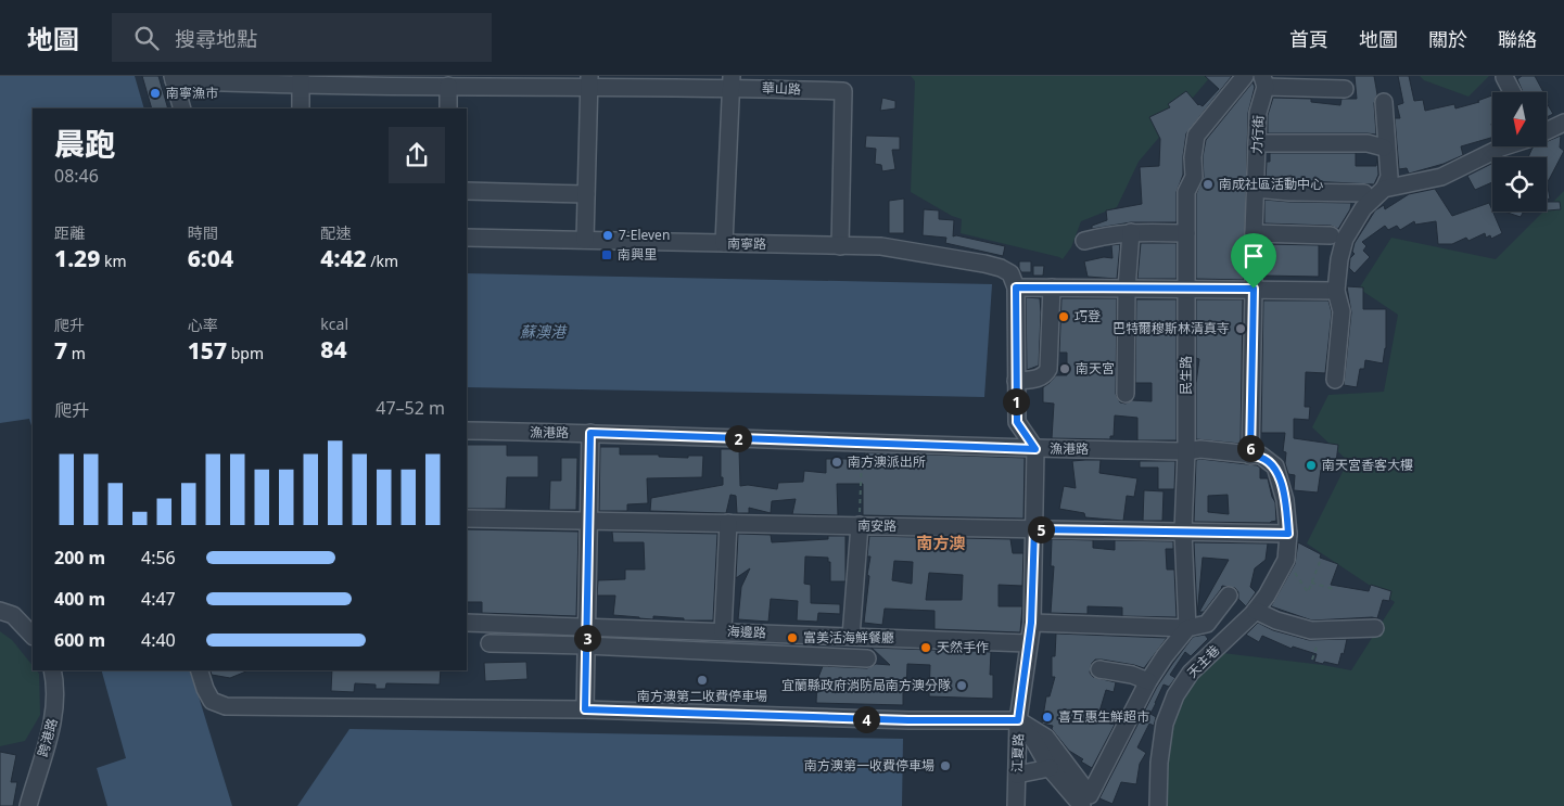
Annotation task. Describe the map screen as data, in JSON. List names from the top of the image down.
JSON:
{
  "streets": {
    "street": [
      "華山路",
      "力行街",
      "南寧路",
      "民生路",
      "漁港路",
      "南安路",
      "海邊路",
      "天主巷",
      "跨港路",
      "江夏路"
    ]
  },
  "crossings": [
    ["華山路", "南寧路"],
    ["力行街", "漁港路"],
    ["民生路", "漁港路"],
    ["民生路", "南安路"],
    ["漁港路", "南安路"],
    ["漁港路", "天主巷"],
    ["漁港路", "江夏路"],
    ["南安路", "天主巷"],
    ["南安路", "江夏路"],
    ["海邊路", "江夏路"]
  ],
  "districts": ["南方澳"],
  "water": ["蘇澳港"],
  "places": {
    "other": [
      "南寧漁市",
      "南成社區活動中心",
      "7-Eleven",
      "巧登",
      "巴特爾穆斯林清真寺",
      "南天宮",
      "南方澳派出所",
      "南天宮香客大樓",
      "富美活海鮮餐廳",
      "天然手作",
      "南方澳第二收費停車場",
      "宜蘭縣政府消防局南方澳分隊",
      "喜互惠生鮮超市",
      "南方澳第一收費停車場"
    ],
    "transit": ["南興里"]
  },
  "north": "bottom",
  "page": {
    "header": "地圖",
    "search": "搜尋地點",
    "nav": [
      "首頁",
      "地圖",
      "關於",
      "聯絡"
    ],
    "heading": ["晨跑", "08:46"],
    "stats": [
      ["距離", "1.29 km"],
      ["時間", "6:04"],
      ["配速", "4:42 /km"],
      ["爬升", "7 m"],
      ["心率", "157 bpm"],
      ["kcal", "84"]
    ],
    "chart": ["爬升", "47–52 m"],
    "pins": [
      "1",
      "2",
      "6",
      "5",
      "3",
      "4"
    ],
    "list": [
      {
        "name": "200 m",
        "note": "4:56"
      },
      {
        "name": "400 m",
        "note": "4:47"
      },
      {
        "name": "600 m",
        "note": "4:40"
      }
    ]
  }
}
